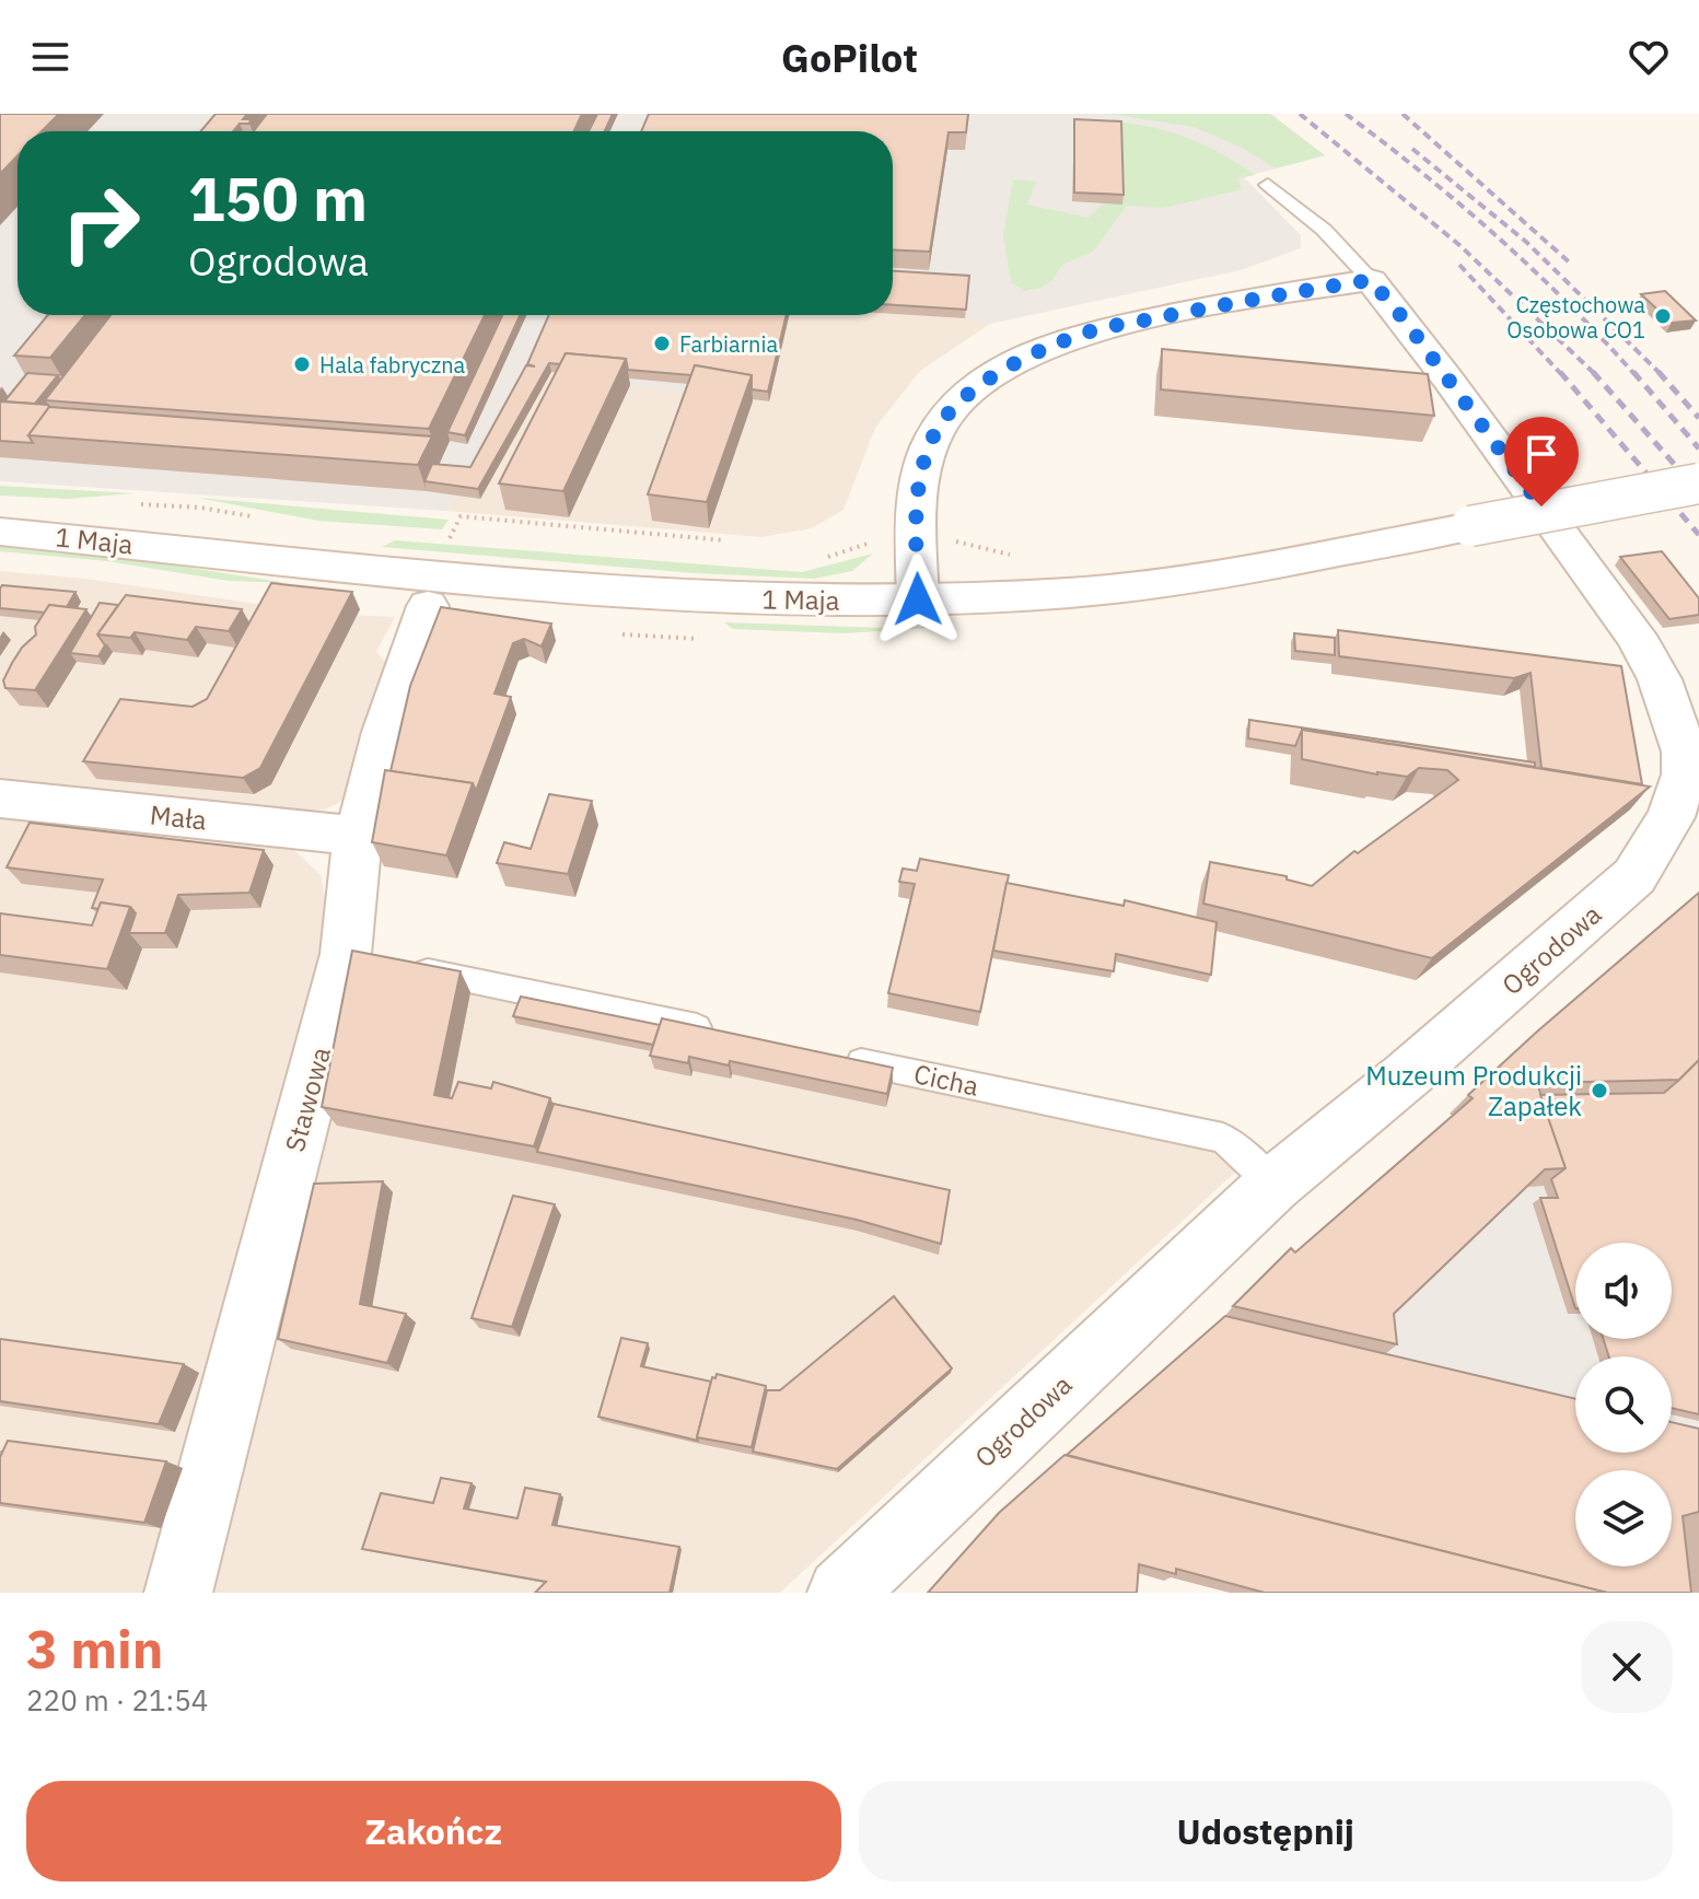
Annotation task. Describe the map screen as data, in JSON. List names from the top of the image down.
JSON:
{
  "streets": {
    "street": [
      "1 Maja",
      "Mała",
      "Ogrodowa",
      "Stawowa"
    ],
    "lane": ["Cicha"]
  },
  "crossings": [
    ["Mała", "Stawowa"],
    ["Ogrodowa", "Cicha"]
  ],
  "places": [
    "Częstochowa Osobowa CO1",
    "Farbiarnia",
    "Hala fabryczna",
    "Muzeum Produkcji Zapałek"
  ],
  "page": {
    "header": "GoPilot",
    "turn": ["150 m", "Ogrodowa"],
    "heading": ["3 min", "220 m · 21:54"],
    "buttons": ["Zakończ", "Udostępnij"]
  }
}
